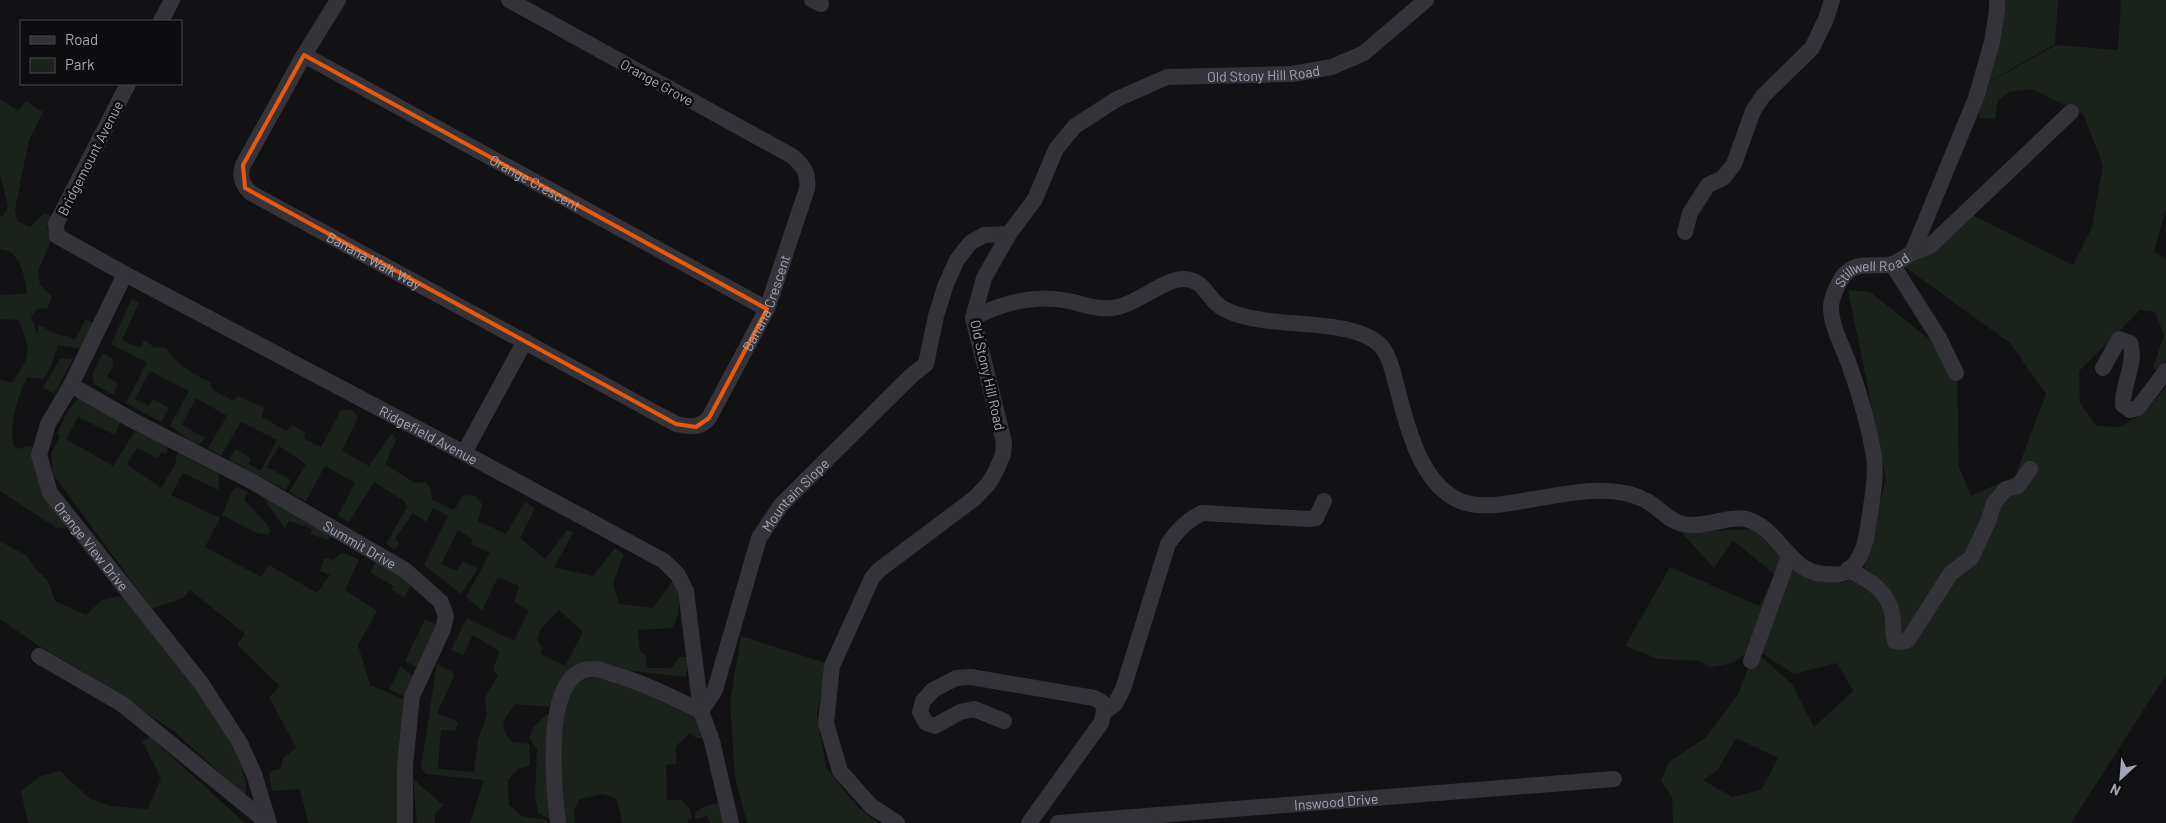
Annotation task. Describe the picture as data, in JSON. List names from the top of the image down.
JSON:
{
  "streets": {
    "street": [
      "Old Stony Hill Road",
      "Orange Grove",
      "Bridgemount Avenue",
      "Orange Crescent",
      "Banana Walk Way",
      "Stillwell Road",
      "Banana Crescent",
      "Ridgefield Avenue",
      "Mountain Slope",
      "Summit Drive",
      "Orange View Drive",
      "Inswood Drive"
    ]
  },
  "crossings": [
    ["Old Stony Hill Road", "Mountain Slope"],
    ["Orange Grove", "Banana Crescent"],
    ["Bridgemount Avenue", "Ridgefield Avenue"],
    ["Orange Crescent", "Banana Walk Way"],
    ["Orange Crescent", "Banana Crescent"],
    ["Banana Walk Way", "Banana Crescent"],
    ["Ridgefield Avenue", "Mountain Slope"],
    ["Ridgefield Avenue", "Orange View Drive"],
    ["Summit Drive", "Orange View Drive"]
  ],
  "legend": ["Road", "Park"],
  "north": "bottom left"
}
